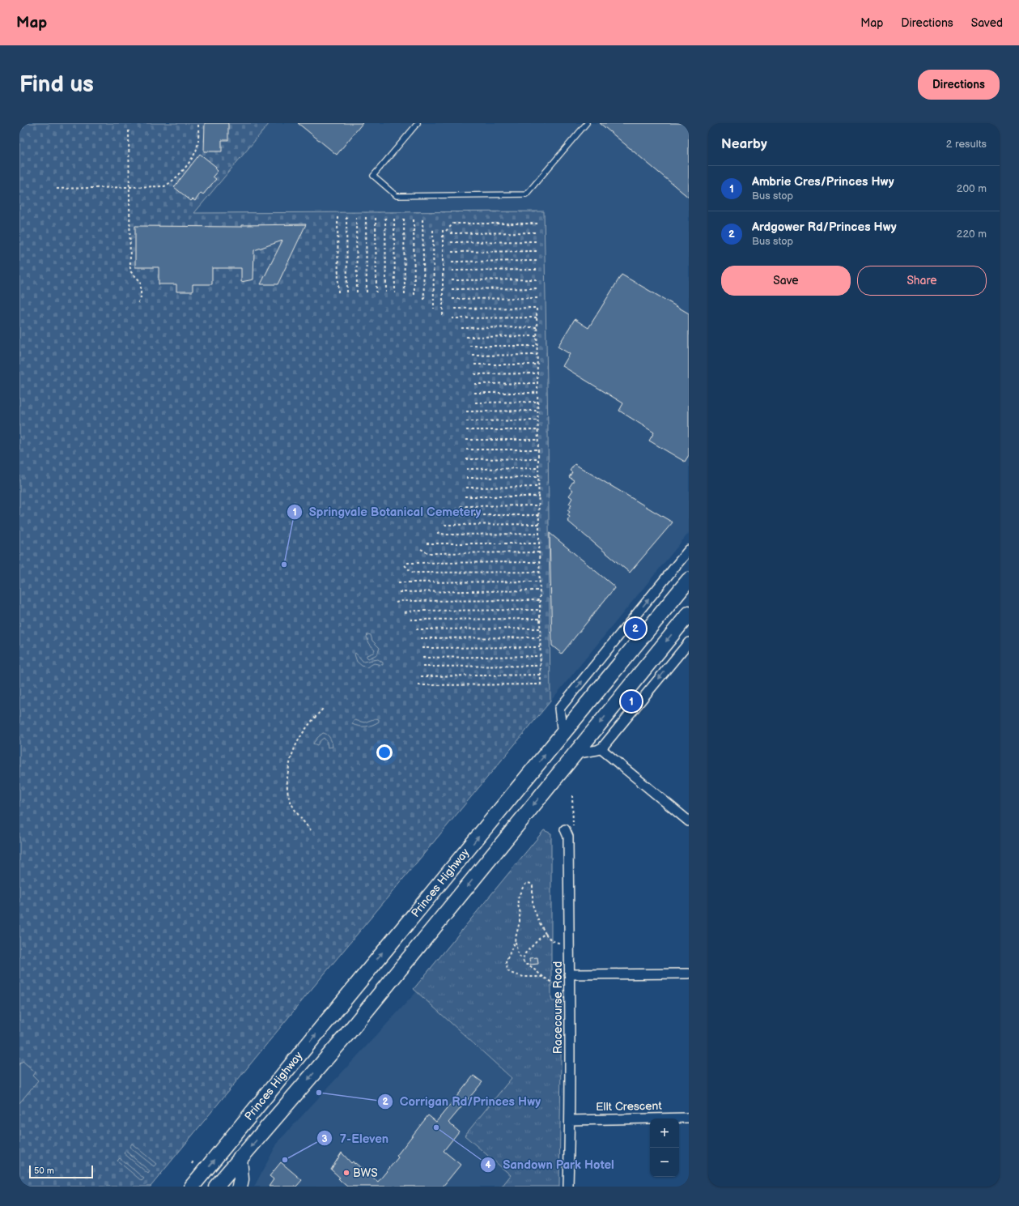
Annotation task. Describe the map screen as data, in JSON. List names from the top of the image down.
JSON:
{
  "streets": {
    "highway": ["Princes Highway"],
    "street": ["Racecourse Road", "Ellt Crescent"]
  },
  "crossings": [
    ["Racecourse Road", "Ellt Crescent"]
  ],
  "places": [
    "Springvale Botanical Cemetery",
    "Corrigan Rd/Princes Hwy",
    "Sandown Park Hotel",
    "7-Eleven",
    "BWS"
  ],
  "scale_bar": "50 m",
  "page": {
    "header": "Map",
    "nav": ["Map", "Directions", "Saved"],
    "buttons": [
      "Directions",
      ["Save", "Share"]
    ],
    "title": "Find us",
    "heading": ["Nearby", "2 results"],
    "list": [
      {
        "mark": "1",
        "name": "Ambrie Cres/Princes Hwy",
        "note": "Bus stop",
        "value": "200 m"
      },
      {
        "mark": "2",
        "name": "Ardgower Rd/Princes Hwy",
        "note": "Bus stop",
        "value": "220 m"
      }
    ],
    "pins": ["2", "1"],
    "map_buttons": ["+", "−"],
    "scale": "50 m"
  }
}
